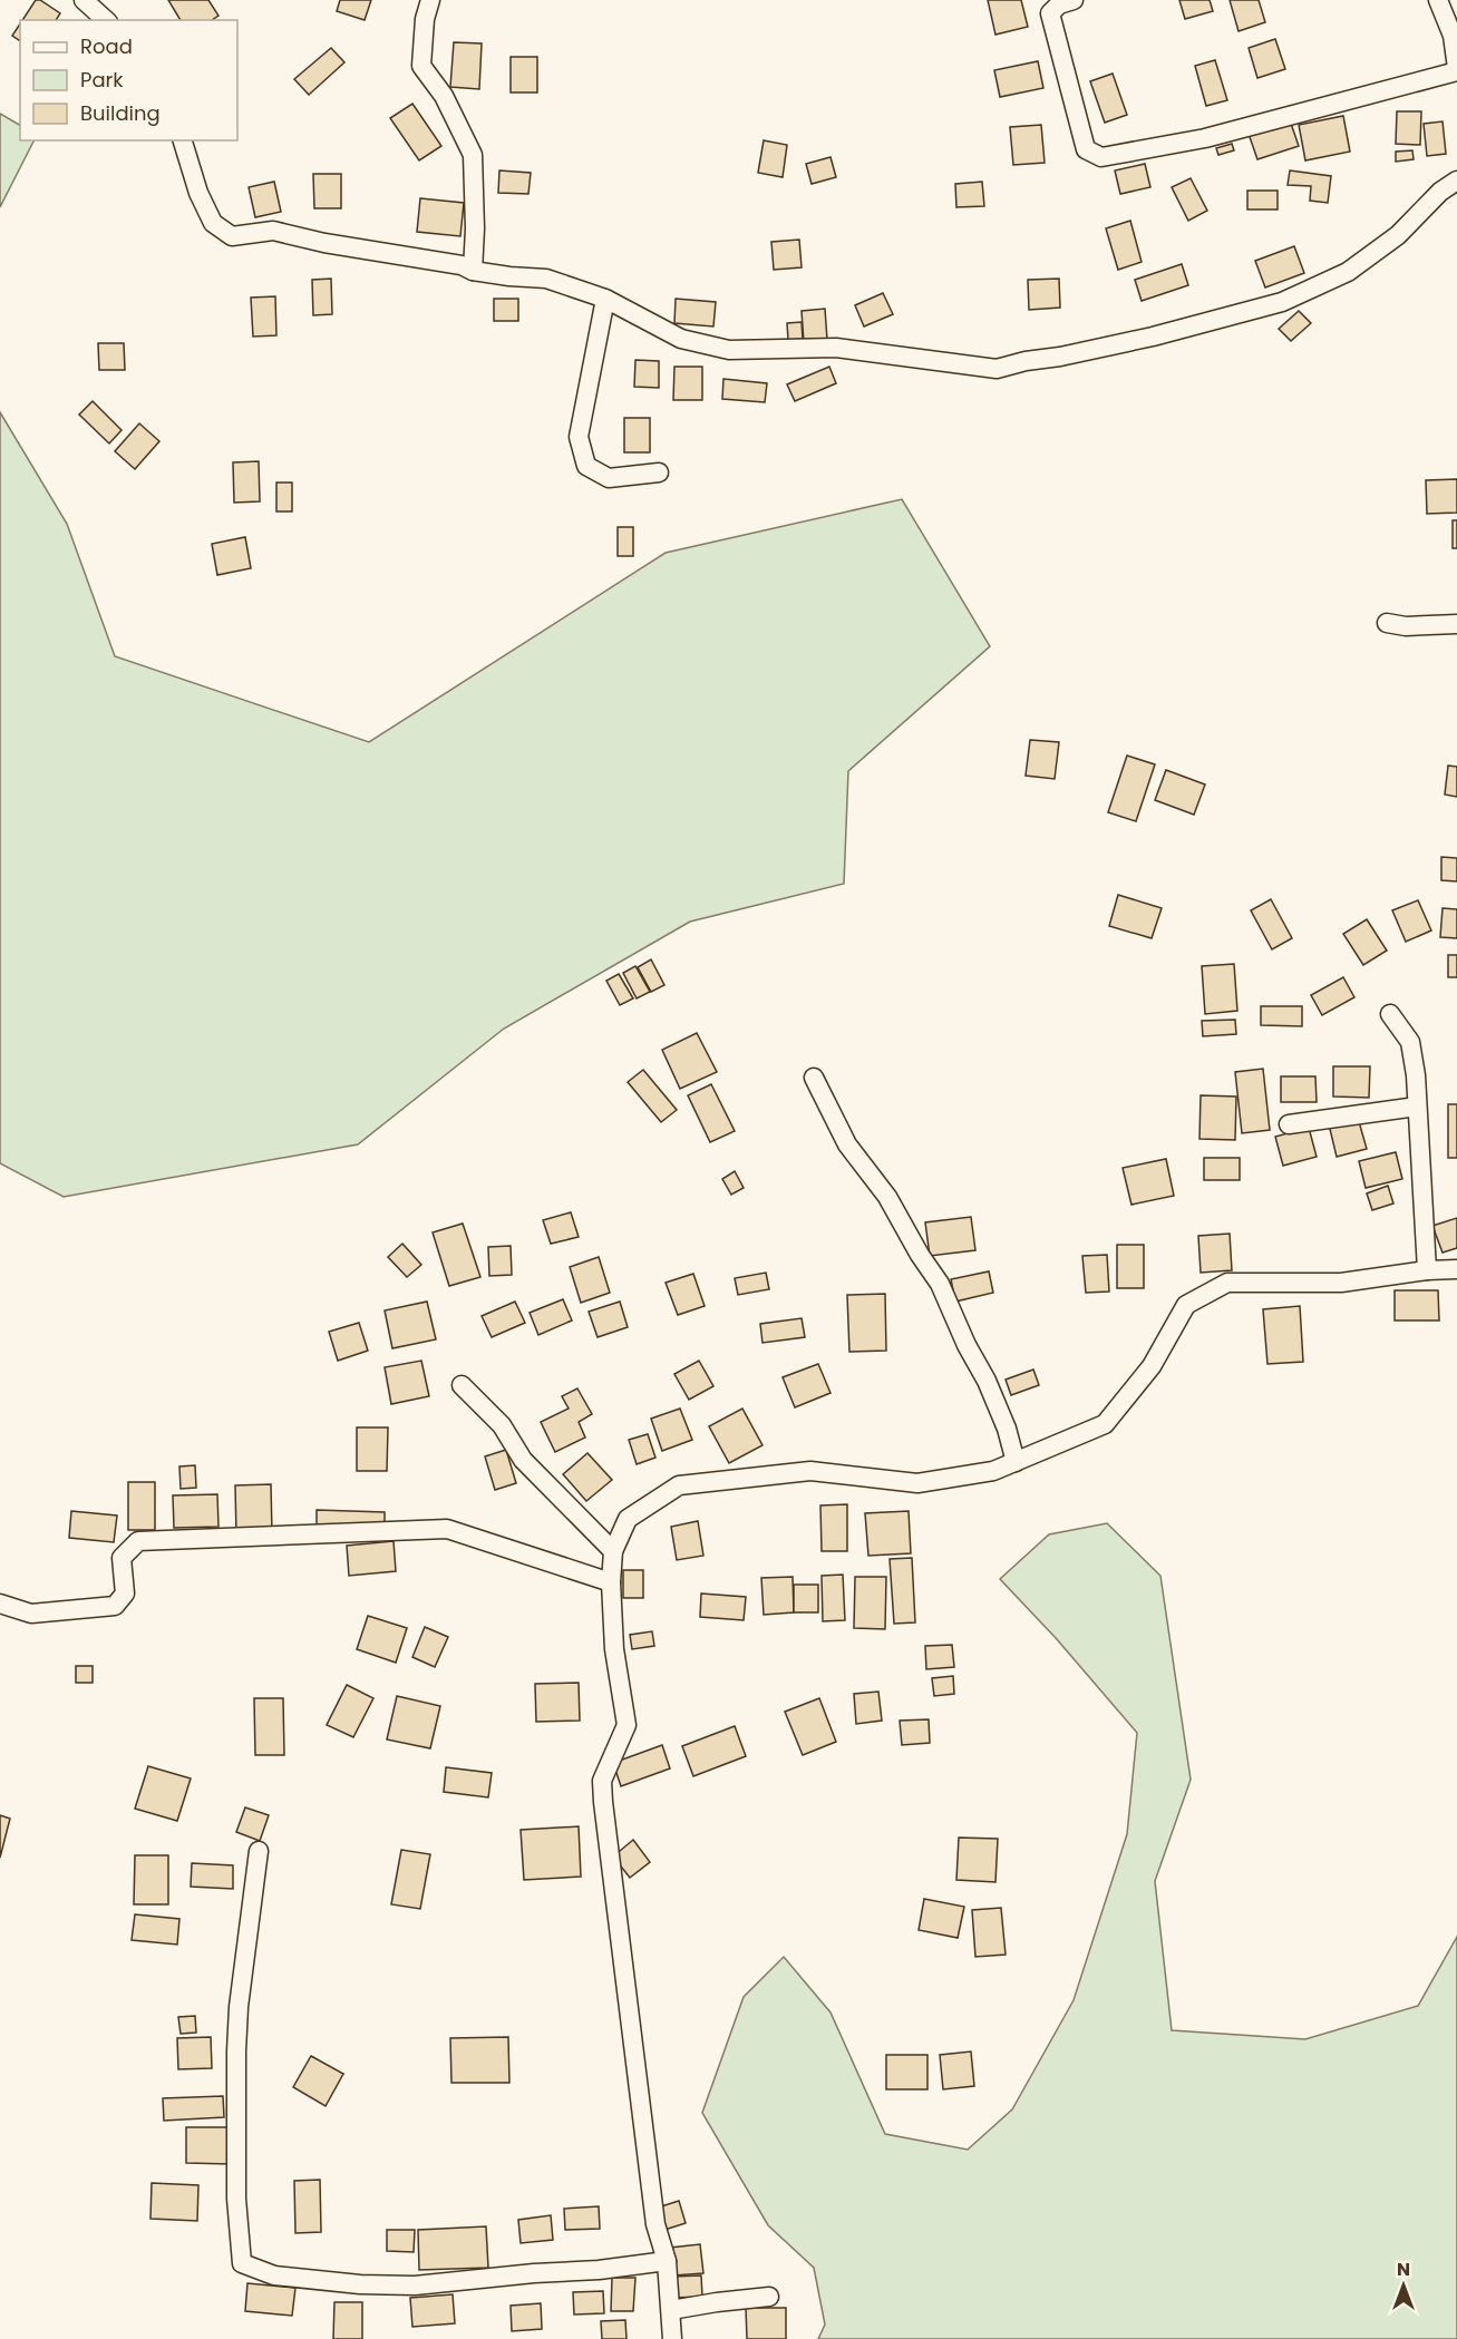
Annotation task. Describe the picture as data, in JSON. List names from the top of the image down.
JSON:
{
  "legend": ["Road", "Park", "Building"],
  "north": "top"
}
